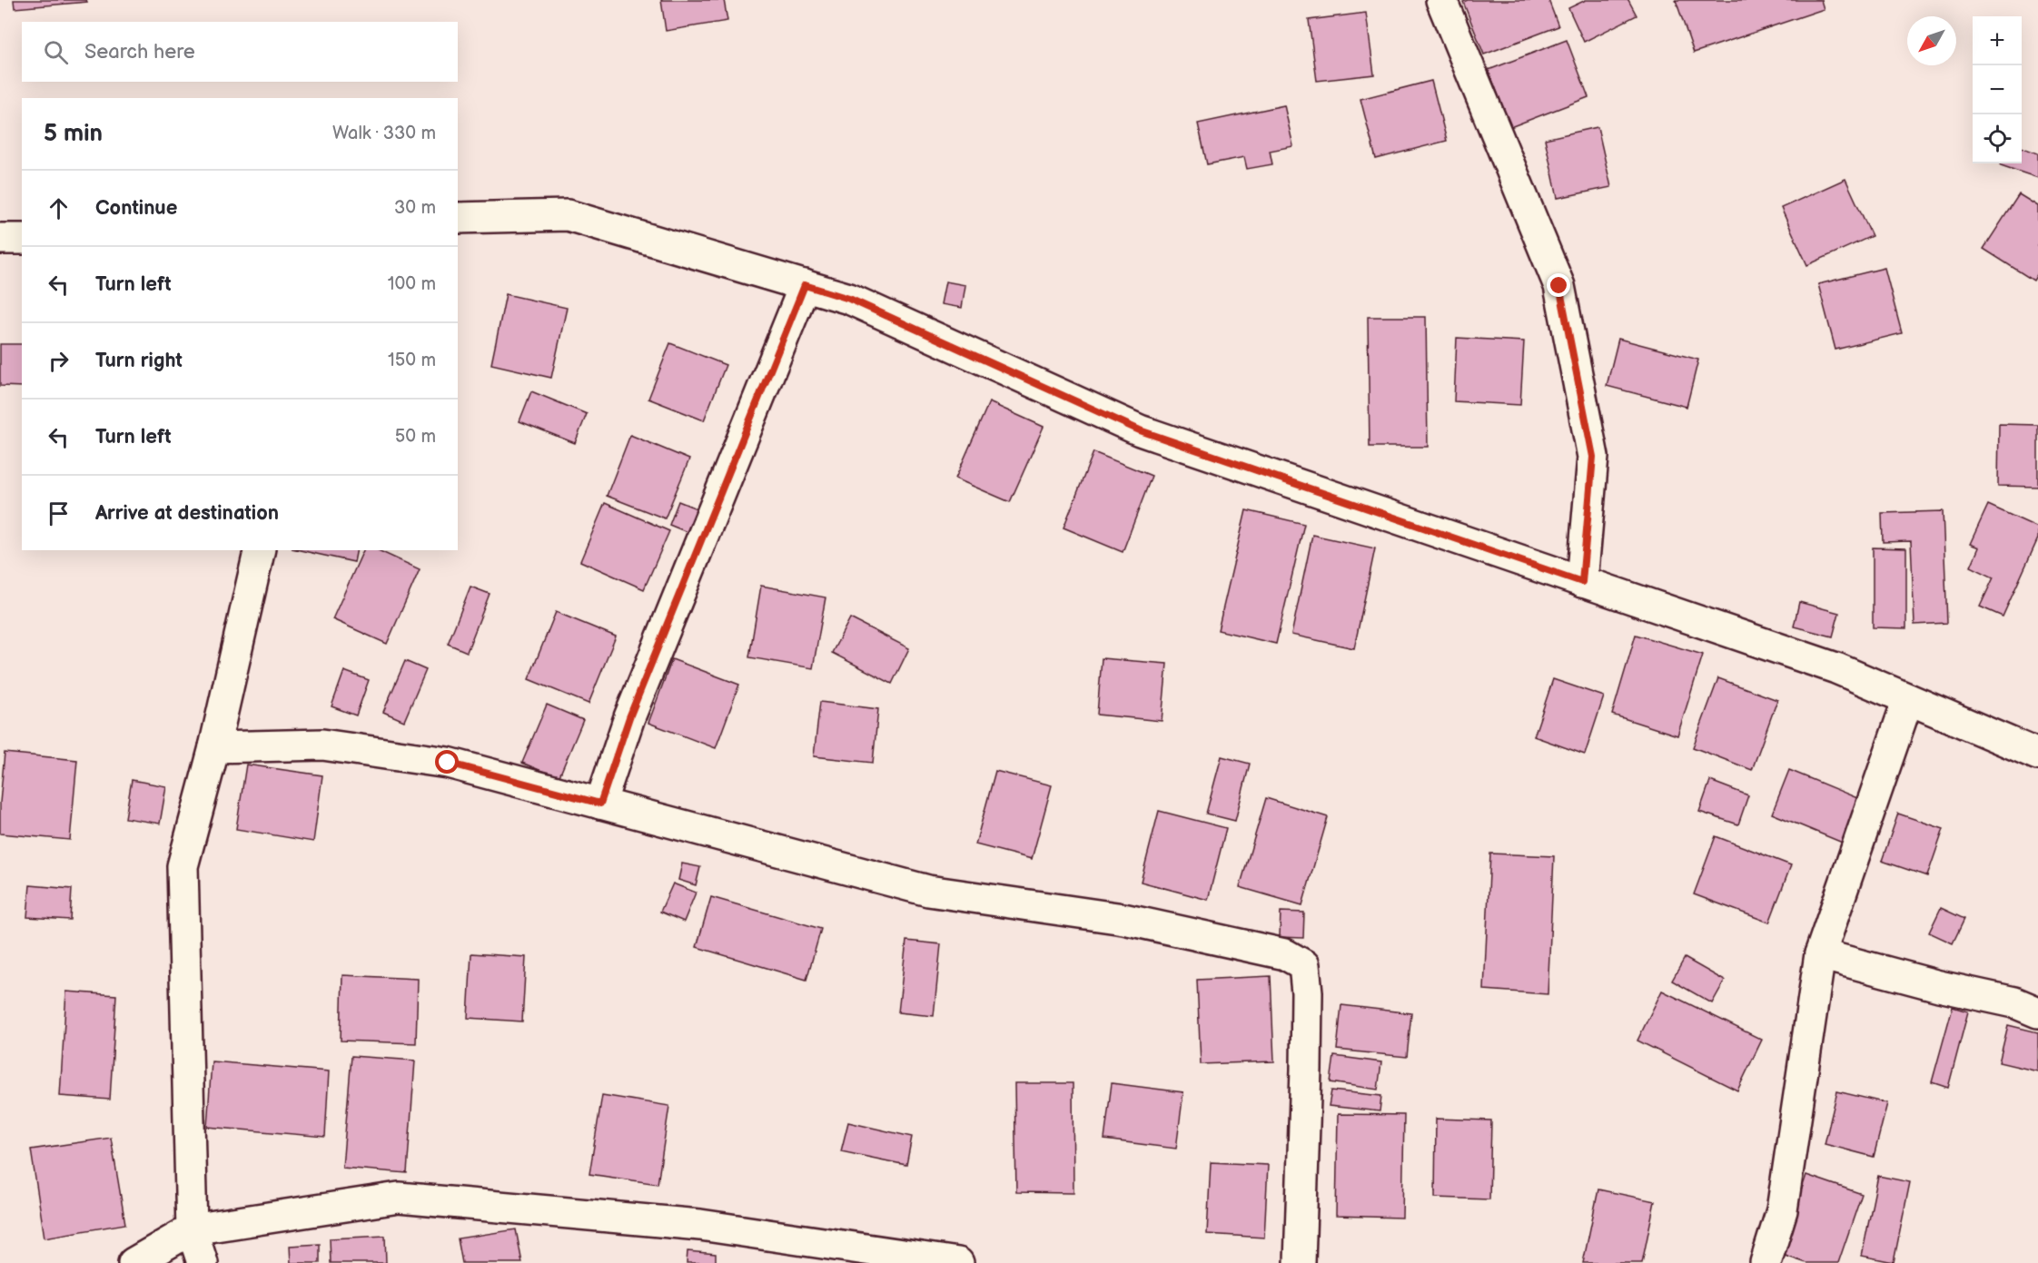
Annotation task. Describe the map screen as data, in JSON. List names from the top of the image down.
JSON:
{
  "north": "bottom left",
  "page": {
    "map_buttons": ["+", "−"],
    "search": "Search here",
    "heading": ["5 min", "Walk · 330 m"],
    "list": [
      ["Continue", "30 m"],
      ["Turn left", "100 m"],
      ["Turn right", "150 m"],
      ["Turn left", "50 m"],
      "Arrive at destination"
    ]
  }
}
